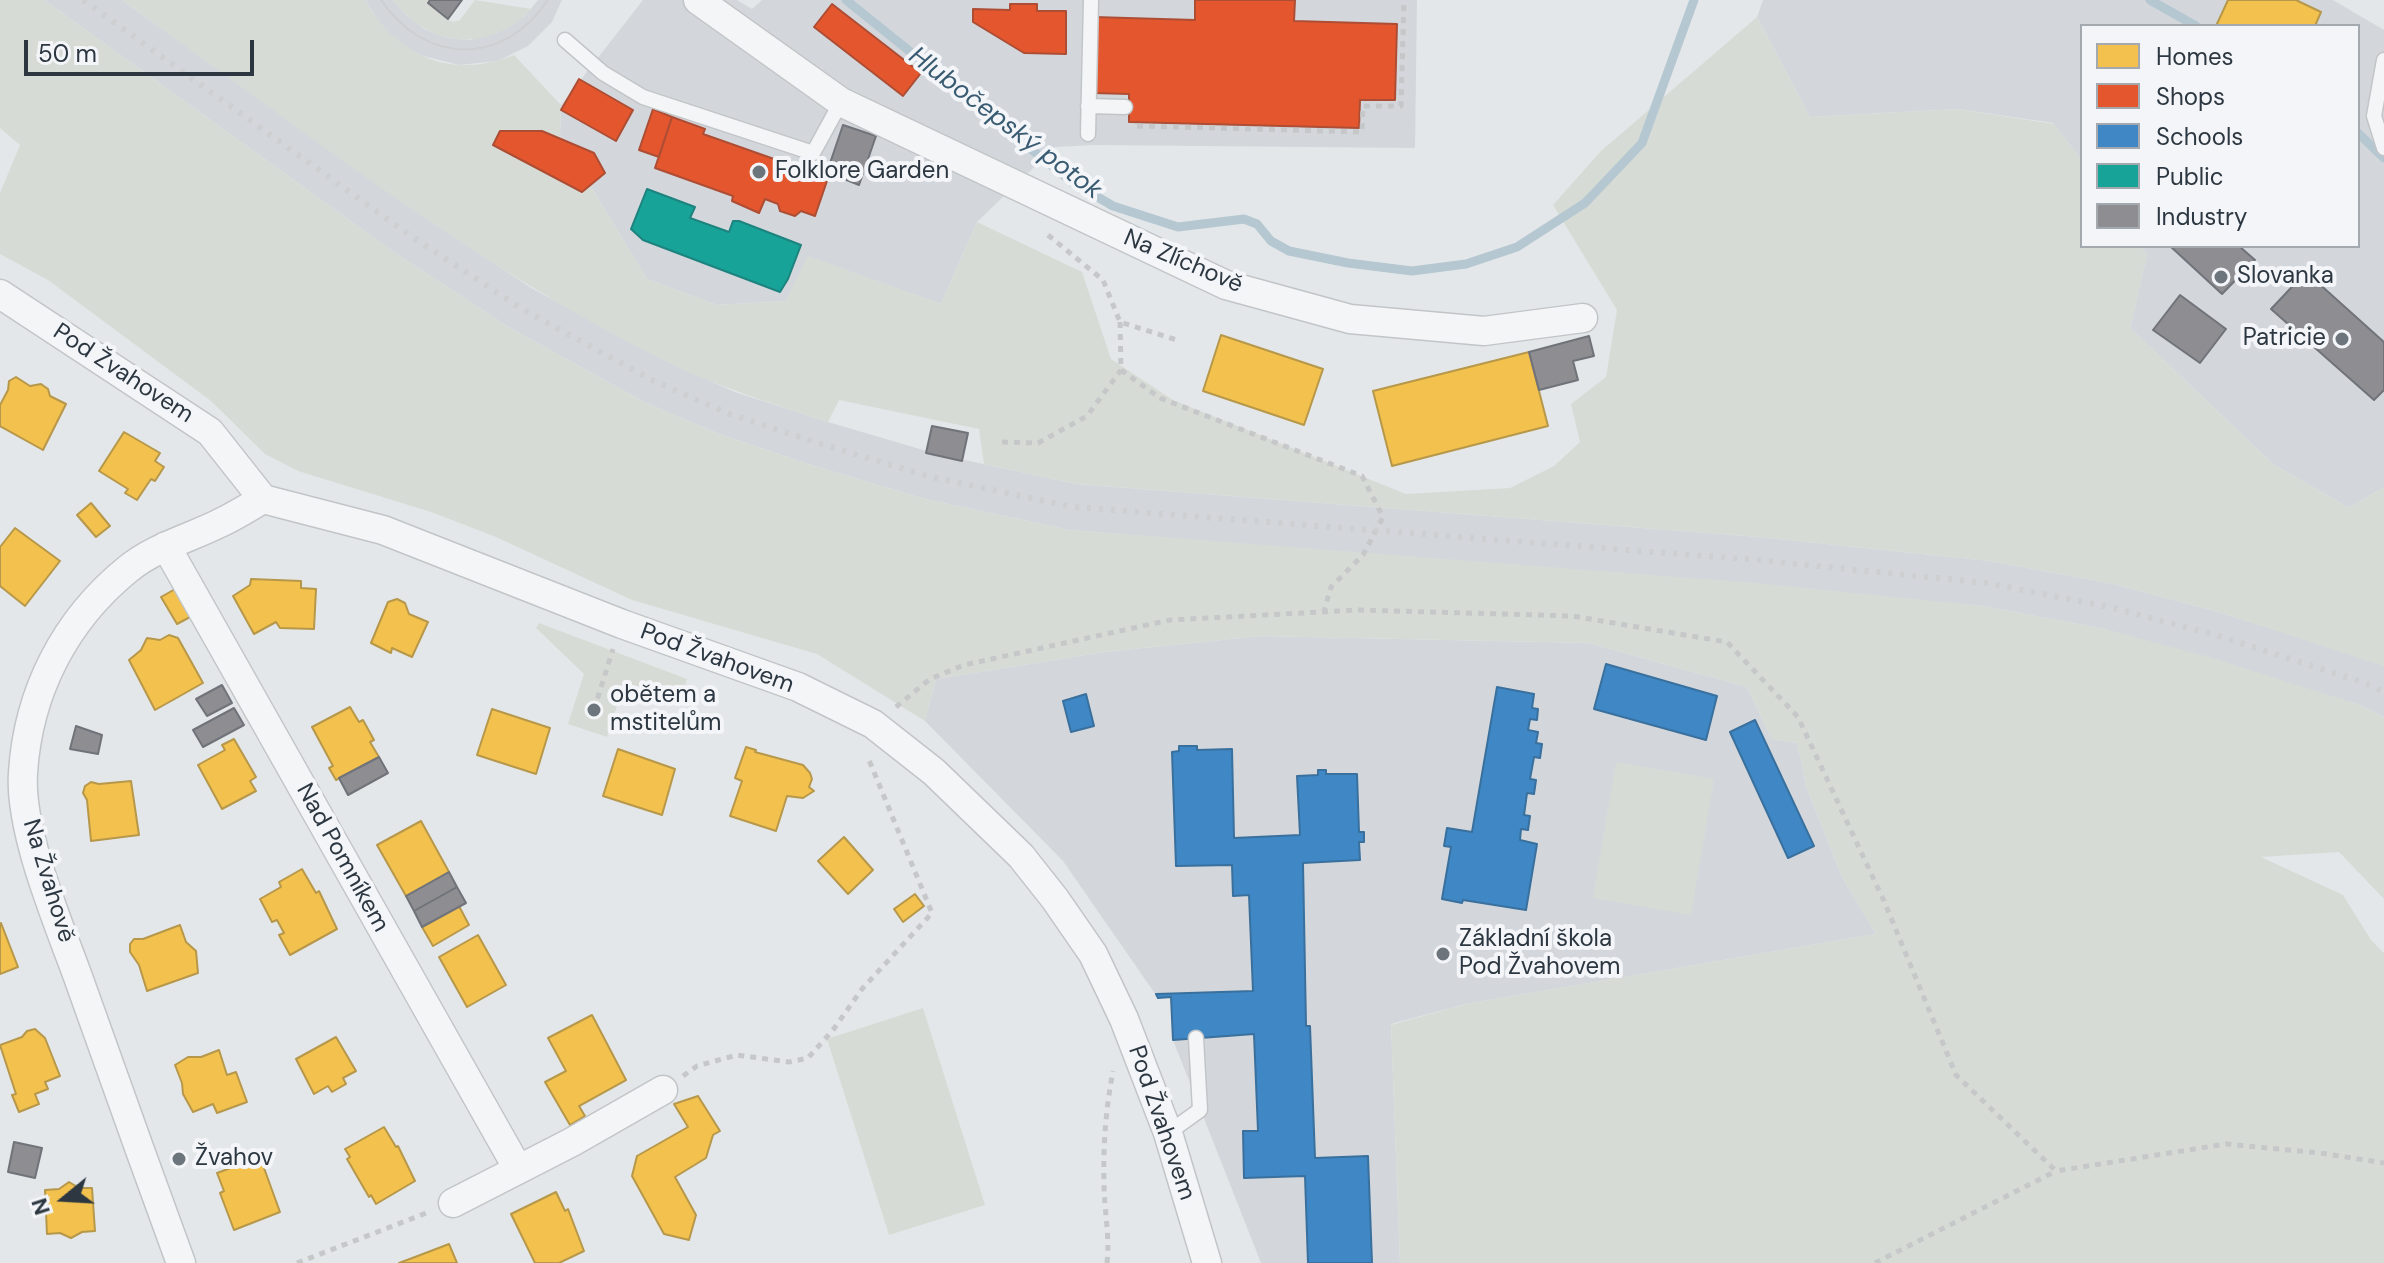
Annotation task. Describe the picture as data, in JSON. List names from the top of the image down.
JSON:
{
  "streets": {
    "street": [
      "Na Zlíchově",
      "Pod Žvahovem",
      "Nad Pomníkem",
      "Na Žvahově"
    ]
  },
  "crossings": [
    ["Pod Žvahovem", "Na Žvahově"],
    ["Nad Pomníkem", "Na Žvahově"]
  ],
  "water": ["Hlubočepský potok"],
  "places": [
    "Folklore Garden",
    "Slovanka",
    "Patricie",
    "obětem a mstitelům",
    "Základní škola Pod Žvahovem",
    "Žvahov"
  ],
  "legend": [
    "Homes",
    "Shops",
    "Schools",
    "Public",
    "Industry"
  ],
  "scale_bar": "50 m",
  "north": "left"
}
